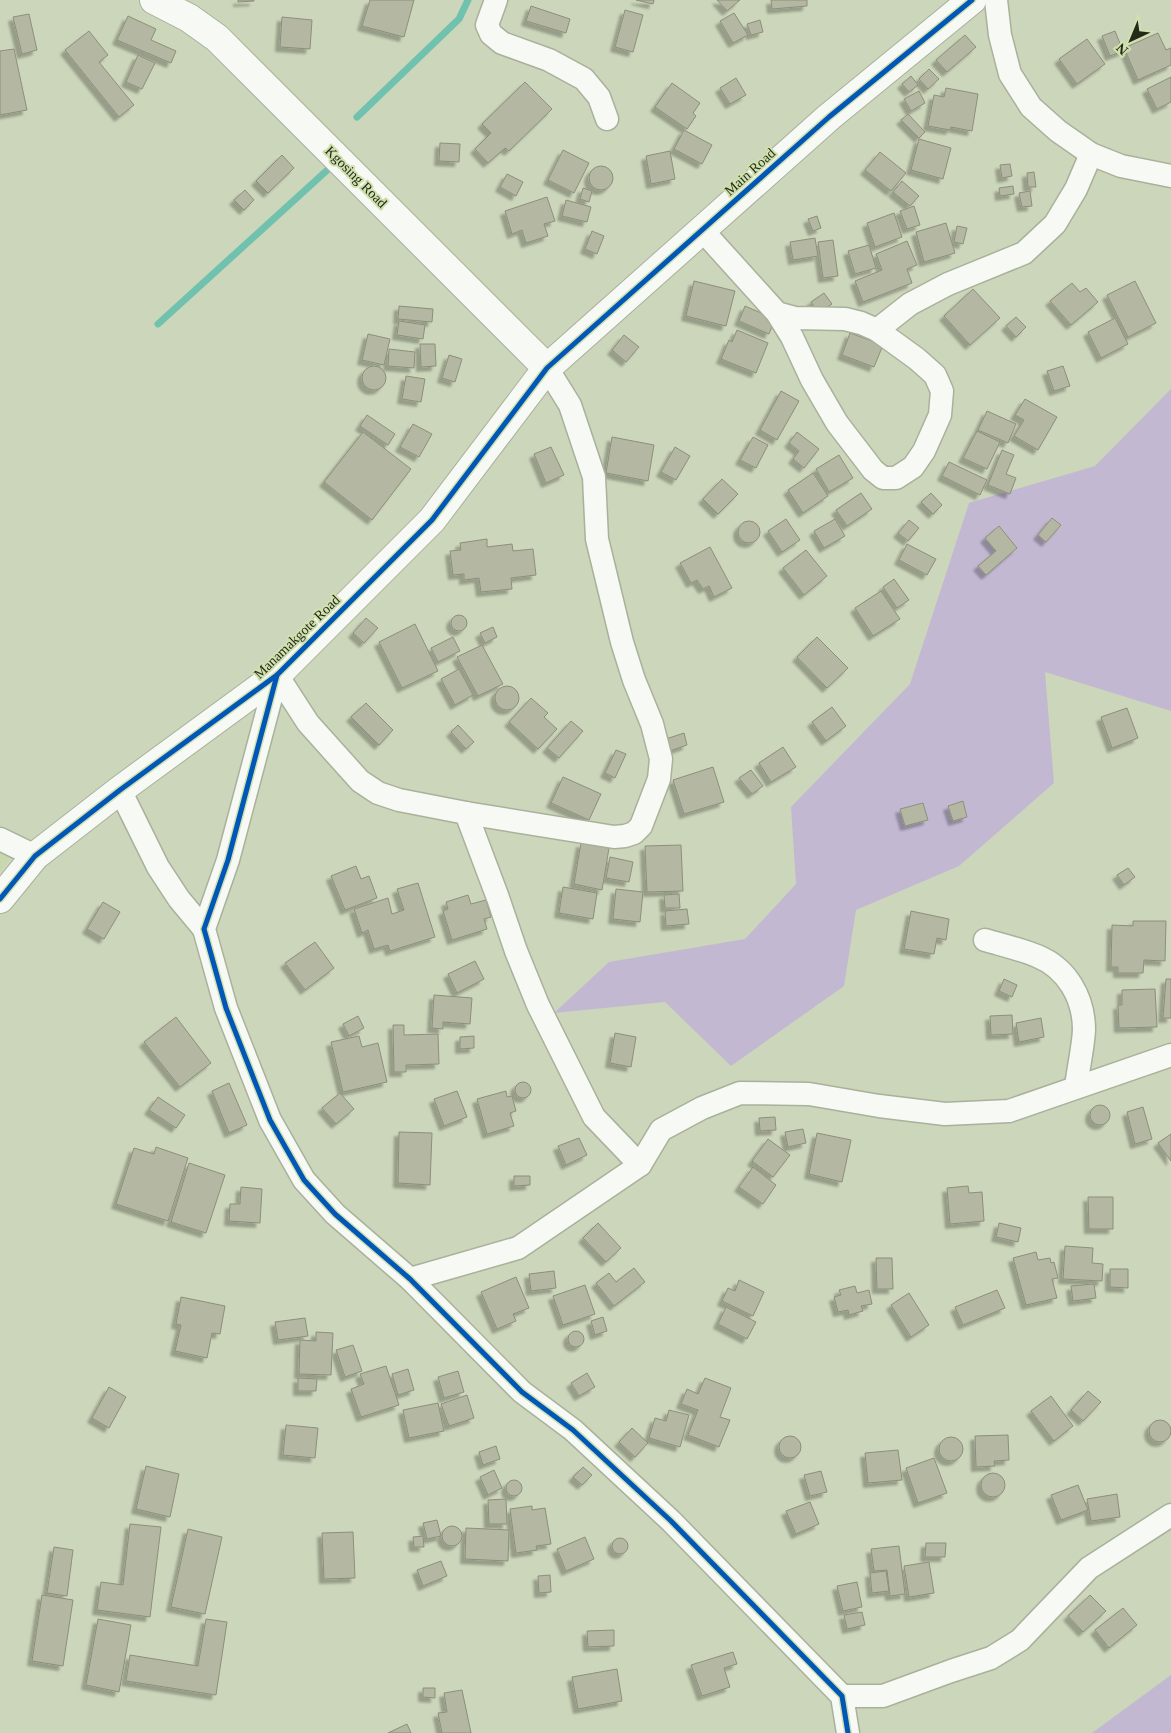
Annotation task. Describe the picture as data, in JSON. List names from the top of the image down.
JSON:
{
  "streets": {
    "street": ["Main Road", "Kgosing Road", "Manamakgote Road"]
  },
  "crossings": [
    ["Main Road", "Kgosing Road"],
    ["Main Road", "Manamakgote Road"],
    ["Kgosing Road", "Manamakgote Road"]
  ],
  "north": "bottom left"
}
